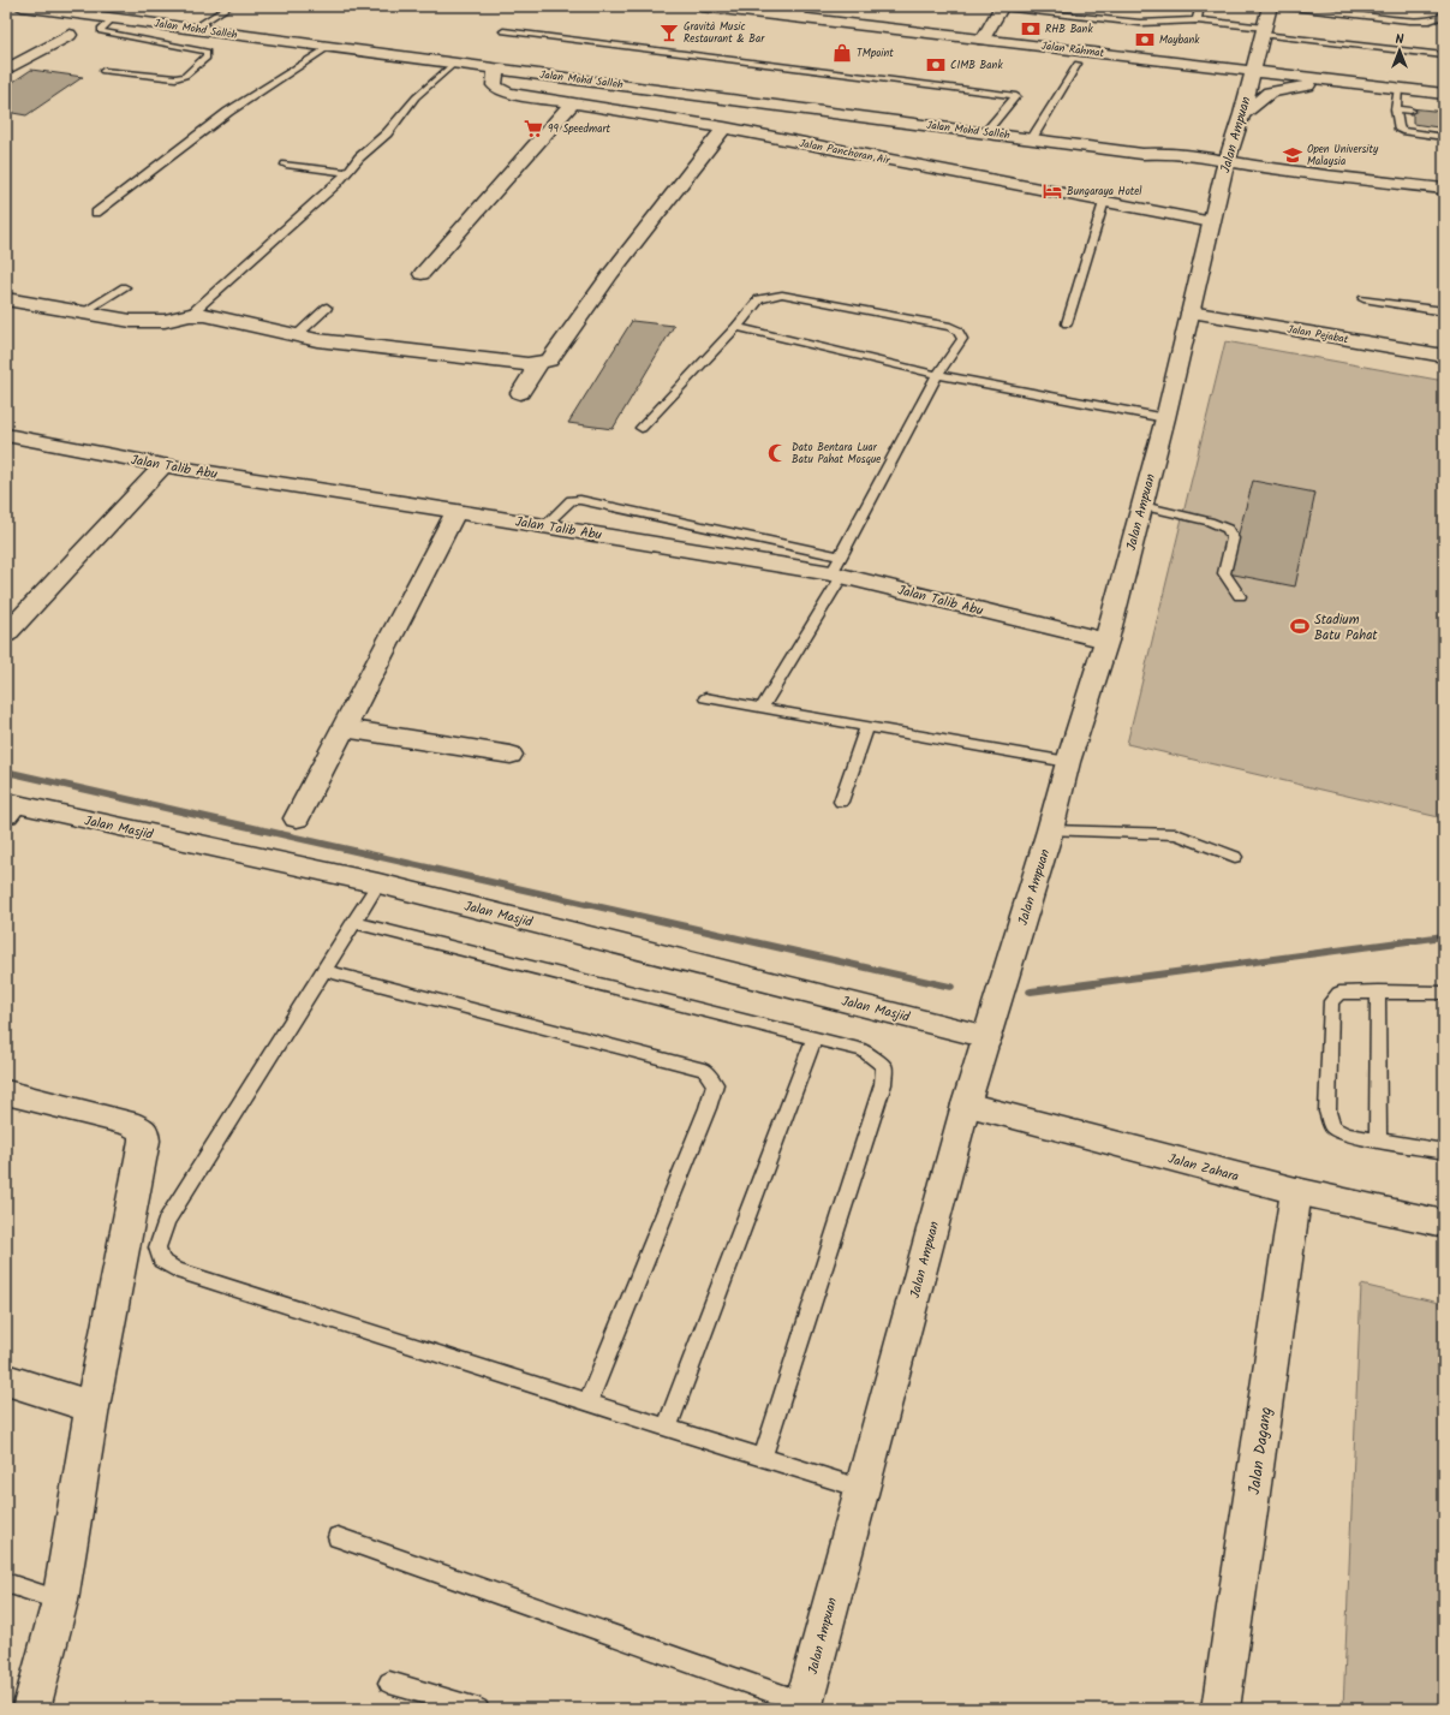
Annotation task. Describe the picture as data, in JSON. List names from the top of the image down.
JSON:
{
  "streets": {
    "street": [
      "Jalan Mohd Salleh",
      "Jalan Rahmat",
      "Jalan Ampuan",
      "Jalan Panchoran Air",
      "Jalan Pejabat",
      "Jalan Talib Abu",
      "Jalan Masjid",
      "Jalan Zahara",
      "Jalan Dagang"
    ]
  },
  "crossings": [
    ["Jalan Mohd Salleh", "Jalan Ampuan"],
    ["Jalan Mohd Salleh", "Jalan Panchoran Air"],
    ["Jalan Rahmat", "Jalan Ampuan"],
    ["Jalan Ampuan", "Jalan Panchoran Air"],
    ["Jalan Ampuan", "Jalan Pejabat"],
    ["Jalan Ampuan", "Jalan Talib Abu"],
    ["Jalan Ampuan", "Jalan Masjid"],
    ["Jalan Ampuan", "Jalan Zahara"],
    ["Jalan Zahara", "Jalan Dagang"]
  ],
  "places": {
    "bank": ["RHB Bank", "Maybank", "CIMB Bank"],
    "bar": ["Gravità Music Restaurant & Bar"],
    "shop": ["TMpoint"],
    "supermarket": ["99 Speedmart"],
    "school or university": ["Open University Malaysia"],
    "hotel": ["Bungaraya Hotel"],
    "mosque": ["Dato Bentara Luar Batu Pahat Mosque"],
    "sports": ["Stadium Batu Pahat"]
  },
  "north": "top"
}
